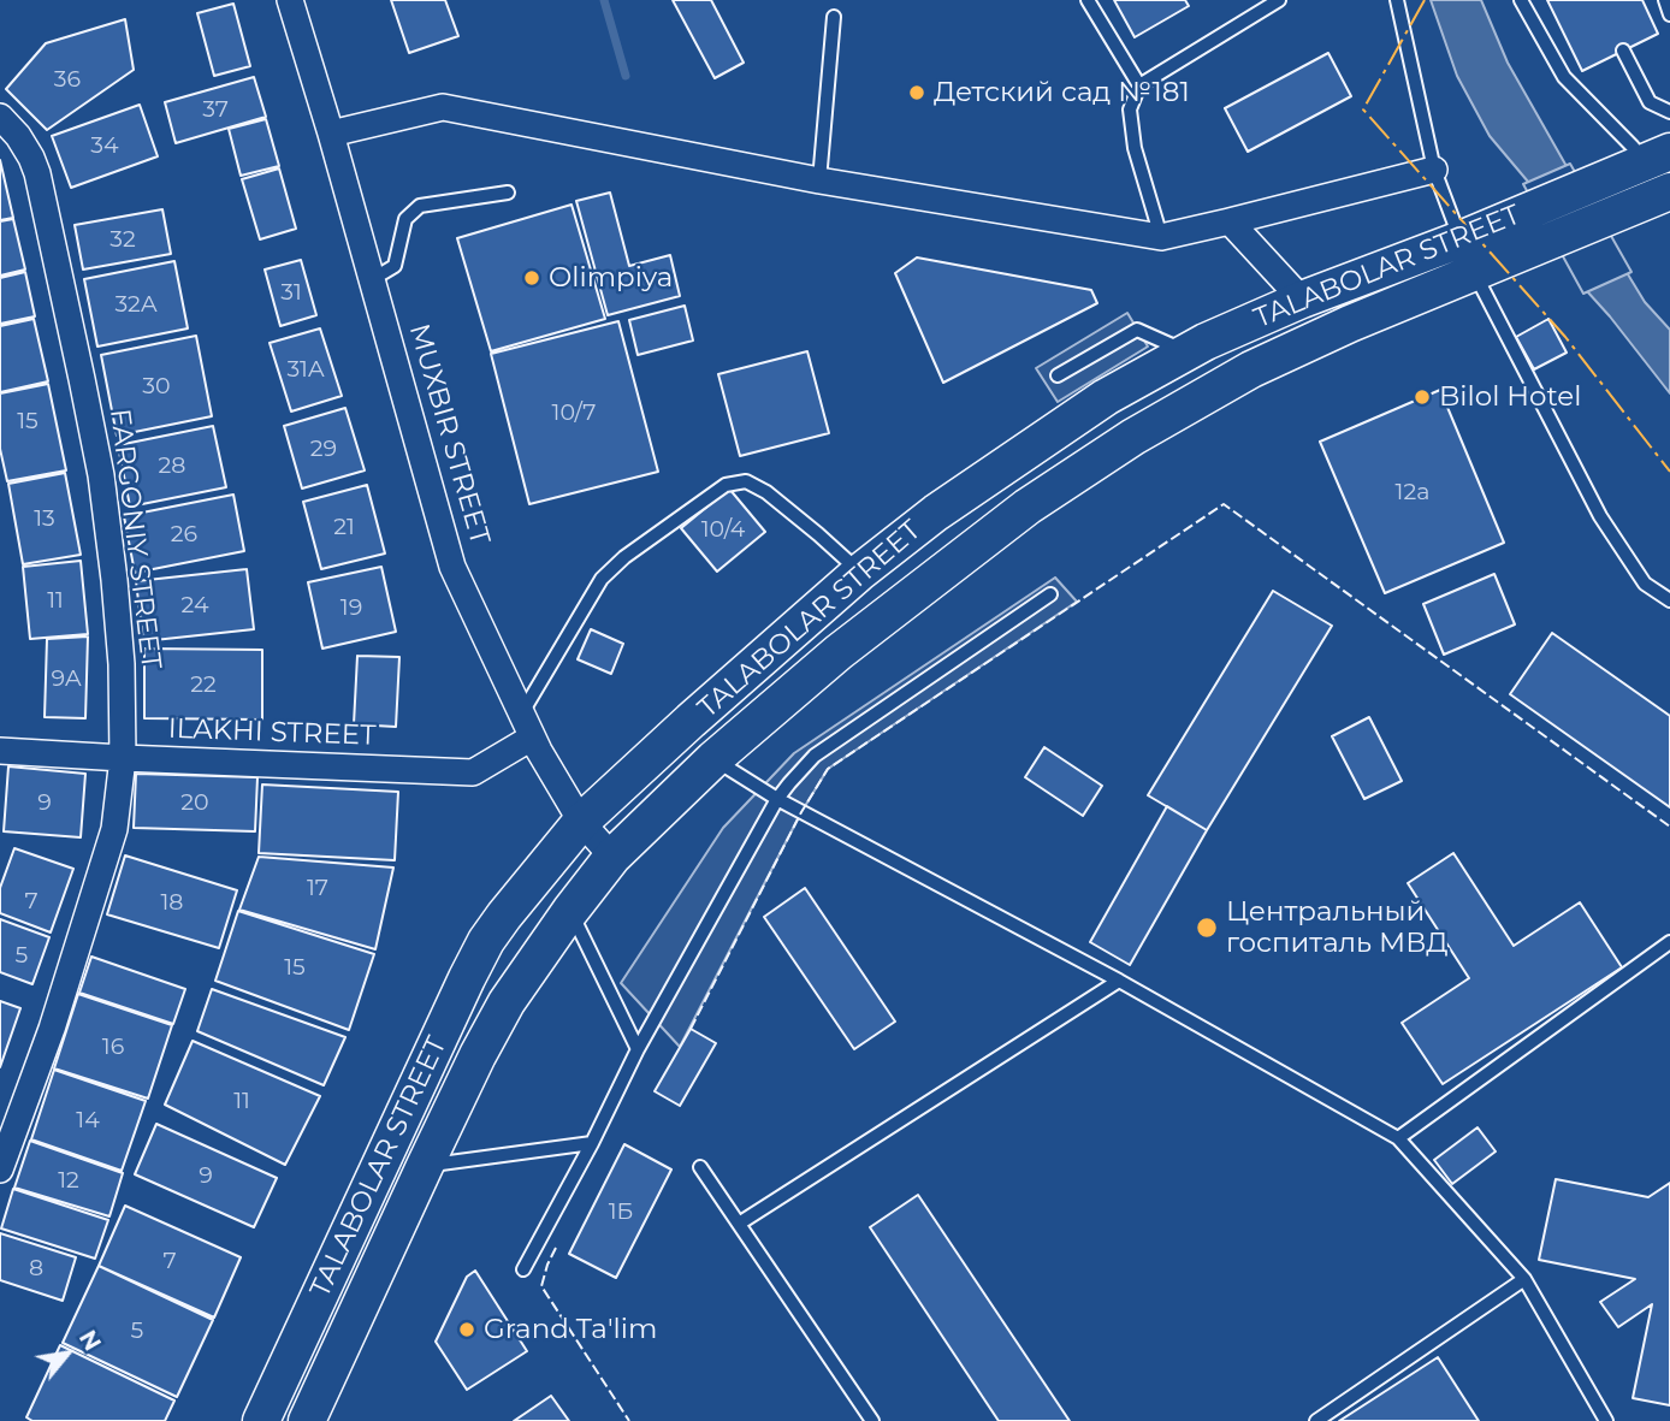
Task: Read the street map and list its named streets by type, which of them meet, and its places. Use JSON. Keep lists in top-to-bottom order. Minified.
{"streets":{"main road":["TALABOLAR STREET"],"street":["MUXBIR STREET","FARGONIY STREET","ILAKHI STREET"]},"crossings":[["TALABOLAR STREET","MUXBIR STREET"],["MUXBIR STREET","ILAKHI STREET"],["FARGONIY STREET","ILAKHI STREET"]],"places":["Детский сад №181","Olimpiya","Bilol Hotel","Центральный госпиталь МВД","Grand Ta'lim"],"house_numbers":["36","37","34","32","31","32A","31A","30","10/7","15","29","28","12a","13","21","10/4","26","11","24","19","9A","22","9","20","17","7","18","5","15","16","11","14","9","12","1Б","7","8","5"],"north":"top right"}
